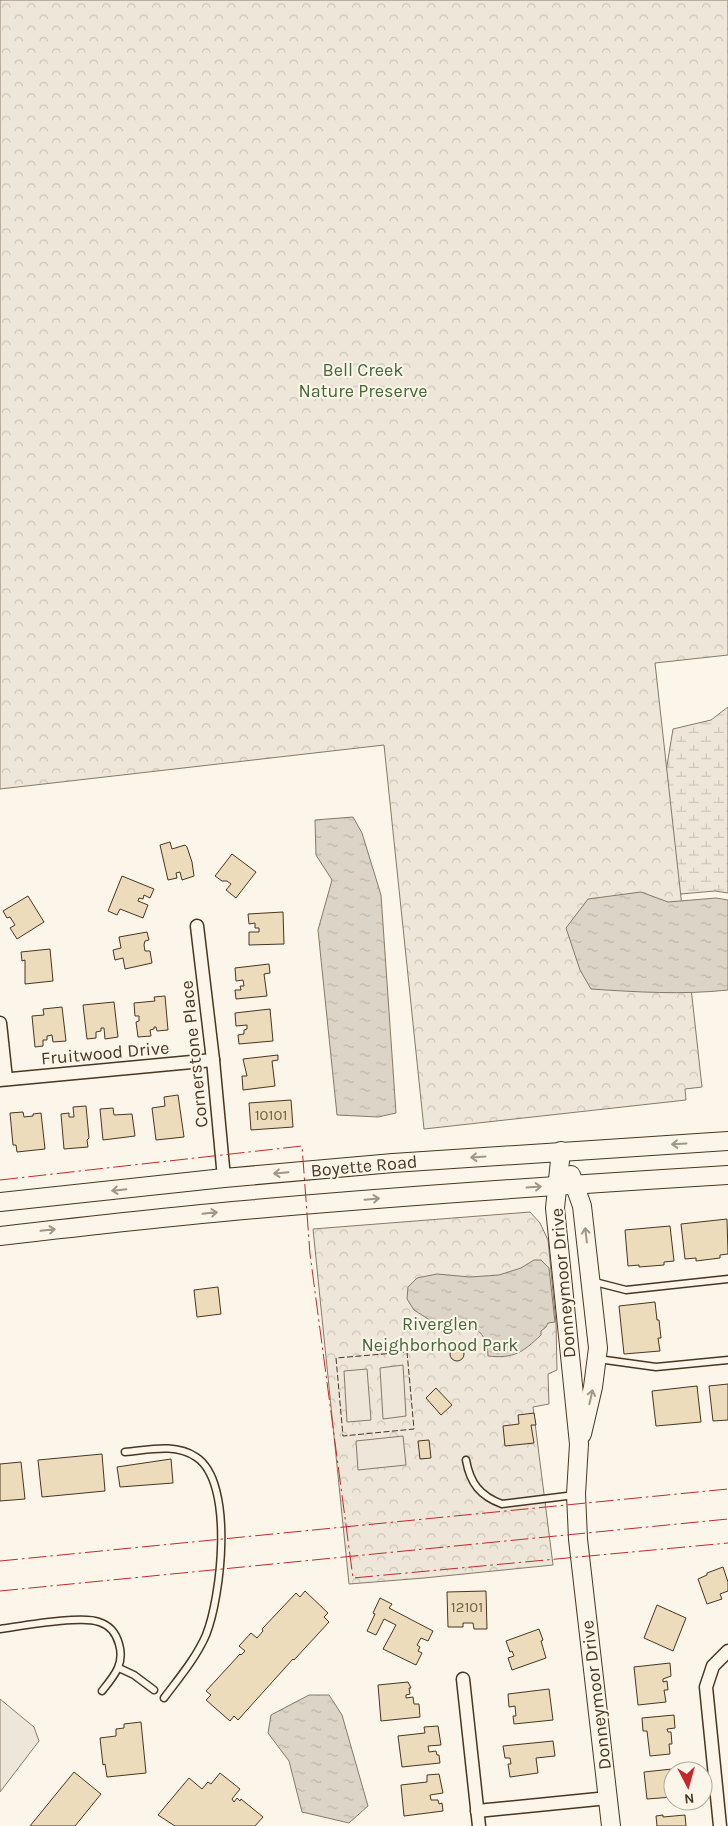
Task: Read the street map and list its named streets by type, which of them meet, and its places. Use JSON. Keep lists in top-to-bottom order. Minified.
{"streets":{"main road":["Boyette Road","Donneymoor Drive"],"street":["Fruitwood Drive","Cornerstone Place"]},"crossings":[["Fruitwood Drive","Cornerstone Place"],["Cornerstone Place","Boyette Road"],["Boyette Road","Donneymoor Drive"]],"parks":["Bell Creek Nature Preserve","Riverglen Neighborhood Park"],"house_numbers":["10101","12101"],"north":"bottom"}
